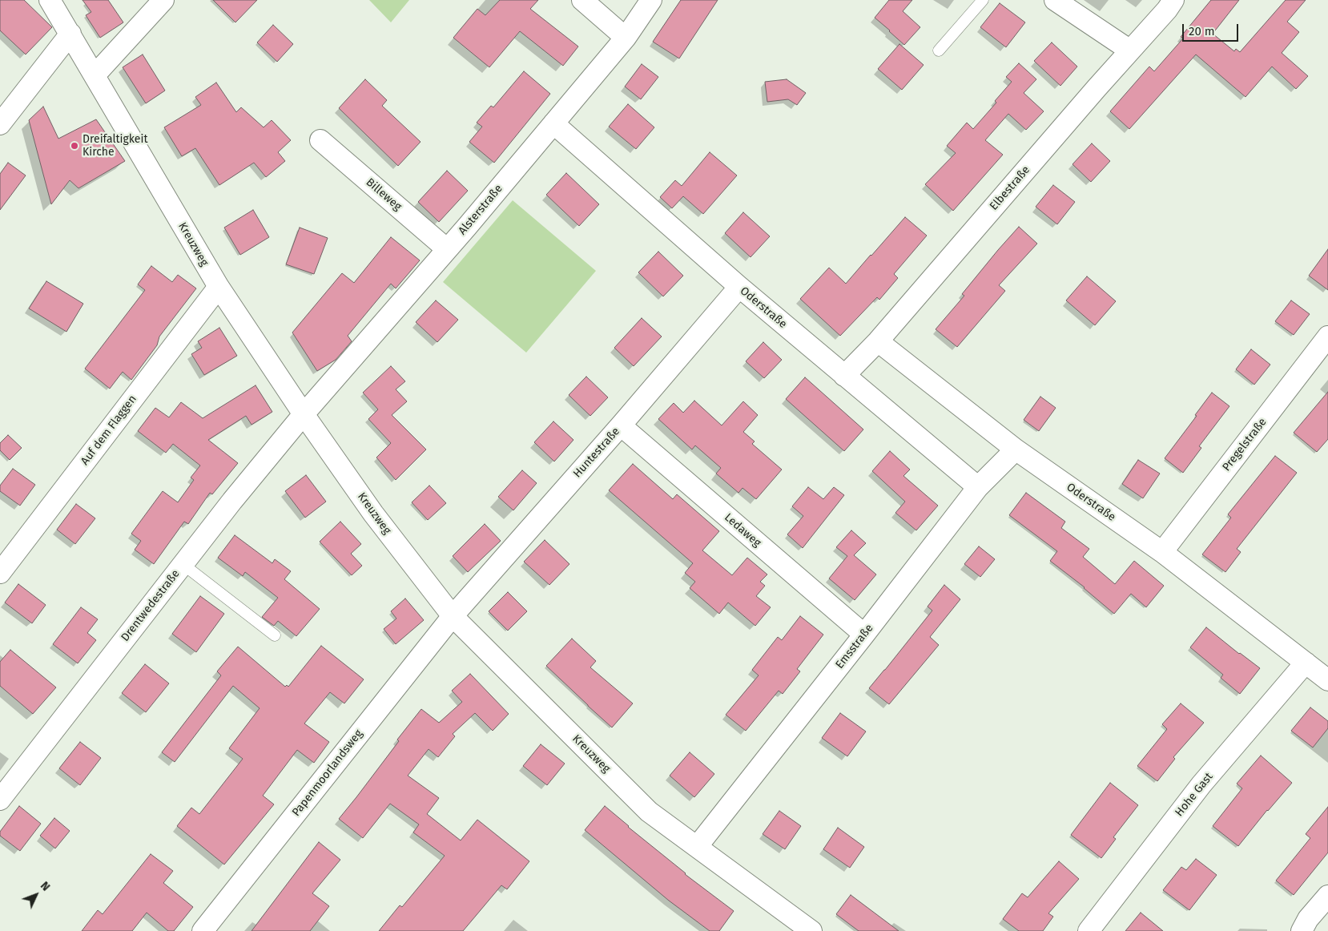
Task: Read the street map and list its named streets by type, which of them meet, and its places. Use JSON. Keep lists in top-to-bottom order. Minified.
{"streets":{"street":["Elbestraße","Billeweg","Alsterstraße","Kreuzweg","Oderstraße","Auf dem Flaggen","Pregelstraße","Huntestraße","Ledaweg","Drentwedestraße","Emsstraße","Papenmoorlandsweg","Hohe Gast"]},"crossings":[["Elbestraße","Oderstraße"],["Billeweg","Alsterstraße"],["Alsterstraße","Kreuzweg"],["Alsterstraße","Oderstraße"],["Alsterstraße","Drentwedestraße"],["Kreuzweg","Auf dem Flaggen"],["Kreuzweg","Huntestraße"],["Kreuzweg","Drentwedestraße"],["Kreuzweg","Emsstraße"],["Kreuzweg","Papenmoorlandsweg"],["Oderstraße","Pregelstraße"],["Oderstraße","Huntestraße"],["Oderstraße","Emsstraße"],["Oderstraße","Hohe Gast"],["Huntestraße","Ledaweg"],["Huntestraße","Papenmoorlandsweg"],["Ledaweg","Emsstraße"]],"places":["Dreifaltigkeit Kirche"],"scale_bar":"20 m","north":"top right"}
